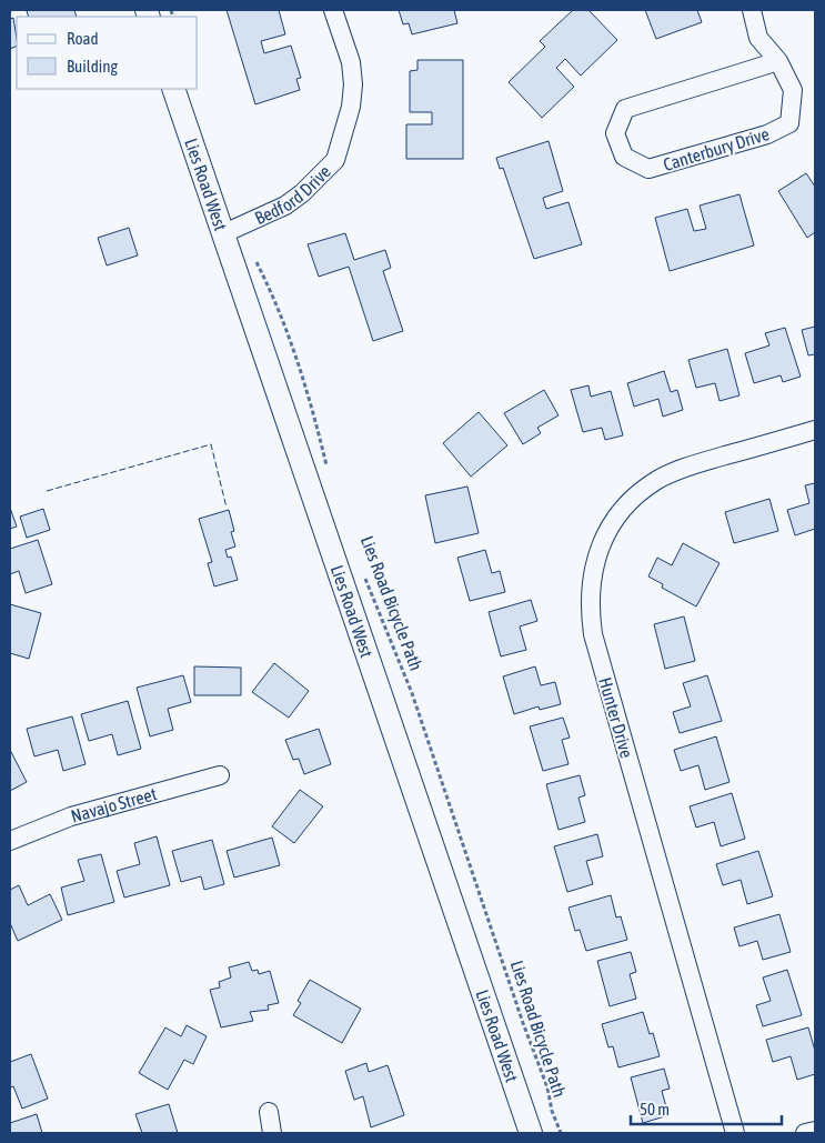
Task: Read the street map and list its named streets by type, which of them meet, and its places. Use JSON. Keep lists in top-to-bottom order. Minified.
{"streets":{"street":["Canterbury Drive","Lies Road West","Bedford Drive","Hunter Drive","Navajo Street"],"path":["Lies Road Bicycle Path"]},"crossings":[["Lies Road West","Bedford Drive"]],"legend":["Road","Building"],"scale_bar":"50 m"}
